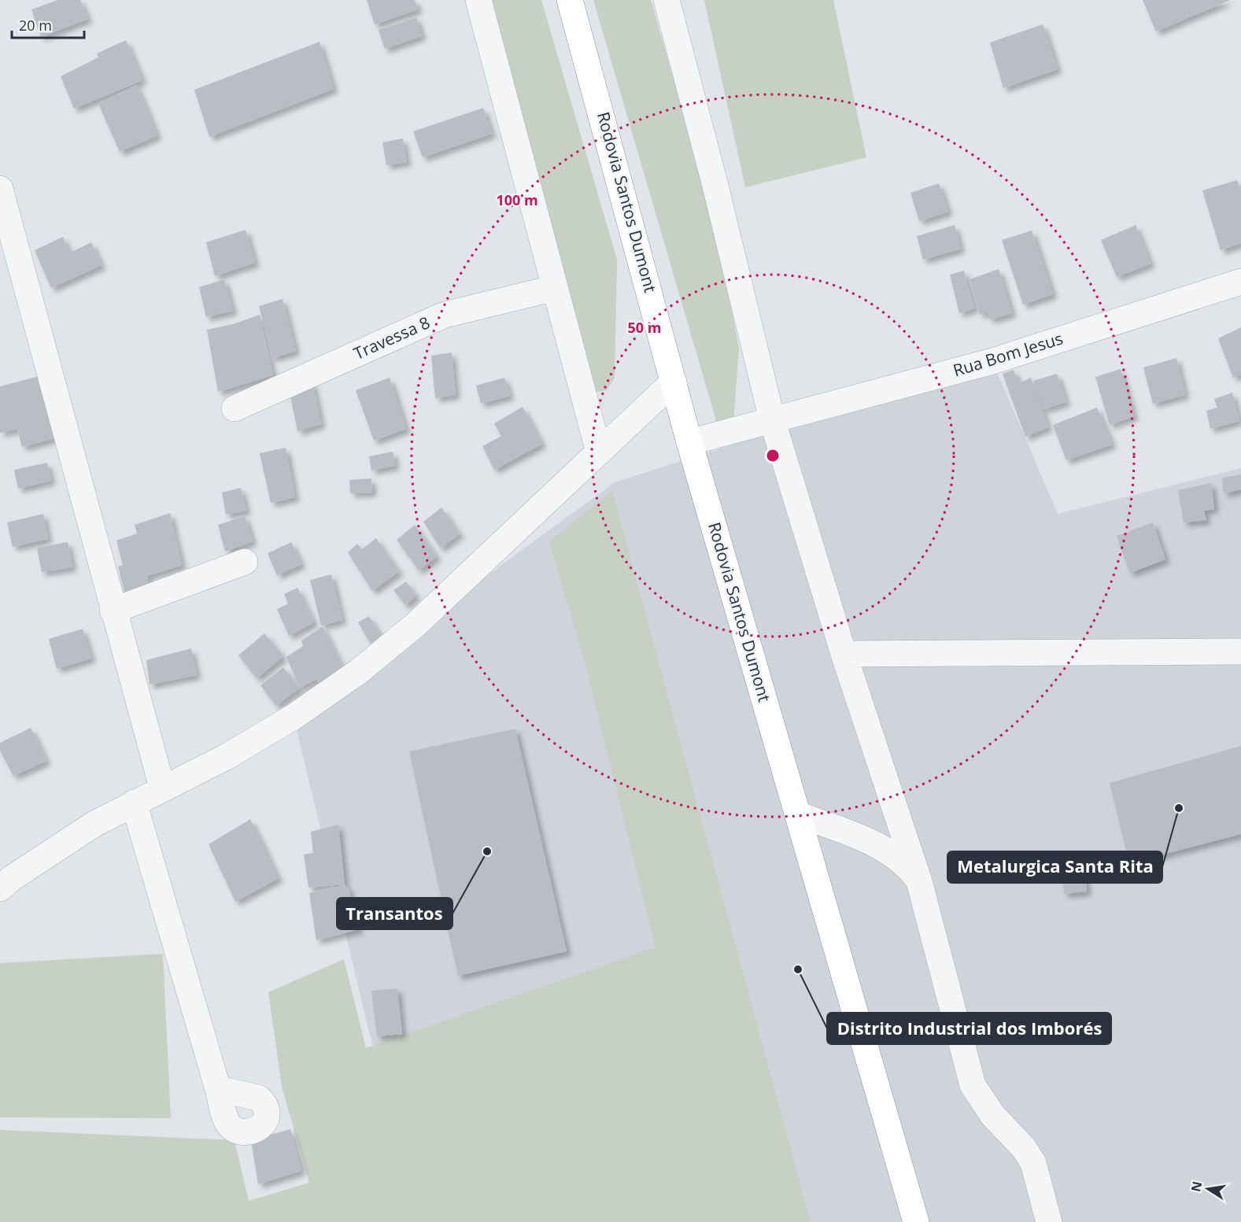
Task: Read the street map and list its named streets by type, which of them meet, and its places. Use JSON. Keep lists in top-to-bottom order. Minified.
{"streets":{"highway":["Rodovia Santos Dumont"],"street":["Travessa 8","Rua Bom Jesus"]},"crossings":[["Rodovia Santos Dumont","Rua Bom Jesus"]],"places":["Metalurgica Santa Rita","Transantos","Distrito Industrial dos Imborés"],"scale_bar":"20 m","north":"left","rings":["100 m","50 m"]}
